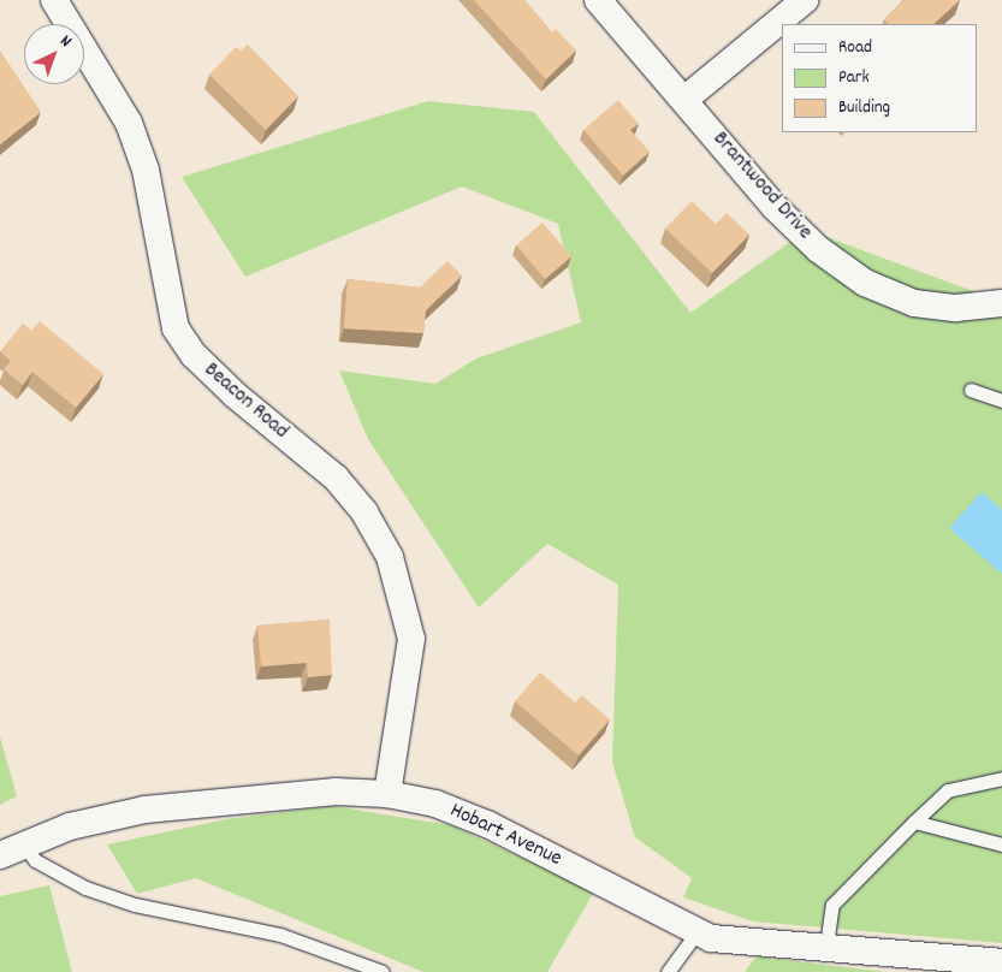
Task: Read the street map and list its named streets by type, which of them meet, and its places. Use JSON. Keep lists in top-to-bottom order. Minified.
{"streets":{"street":["Brantwood Drive","Beacon Road","Hobart Avenue"]},"crossings":[["Beacon Road","Hobart Avenue"]],"legend":["Road","Park","Building"],"north":"top right"}
